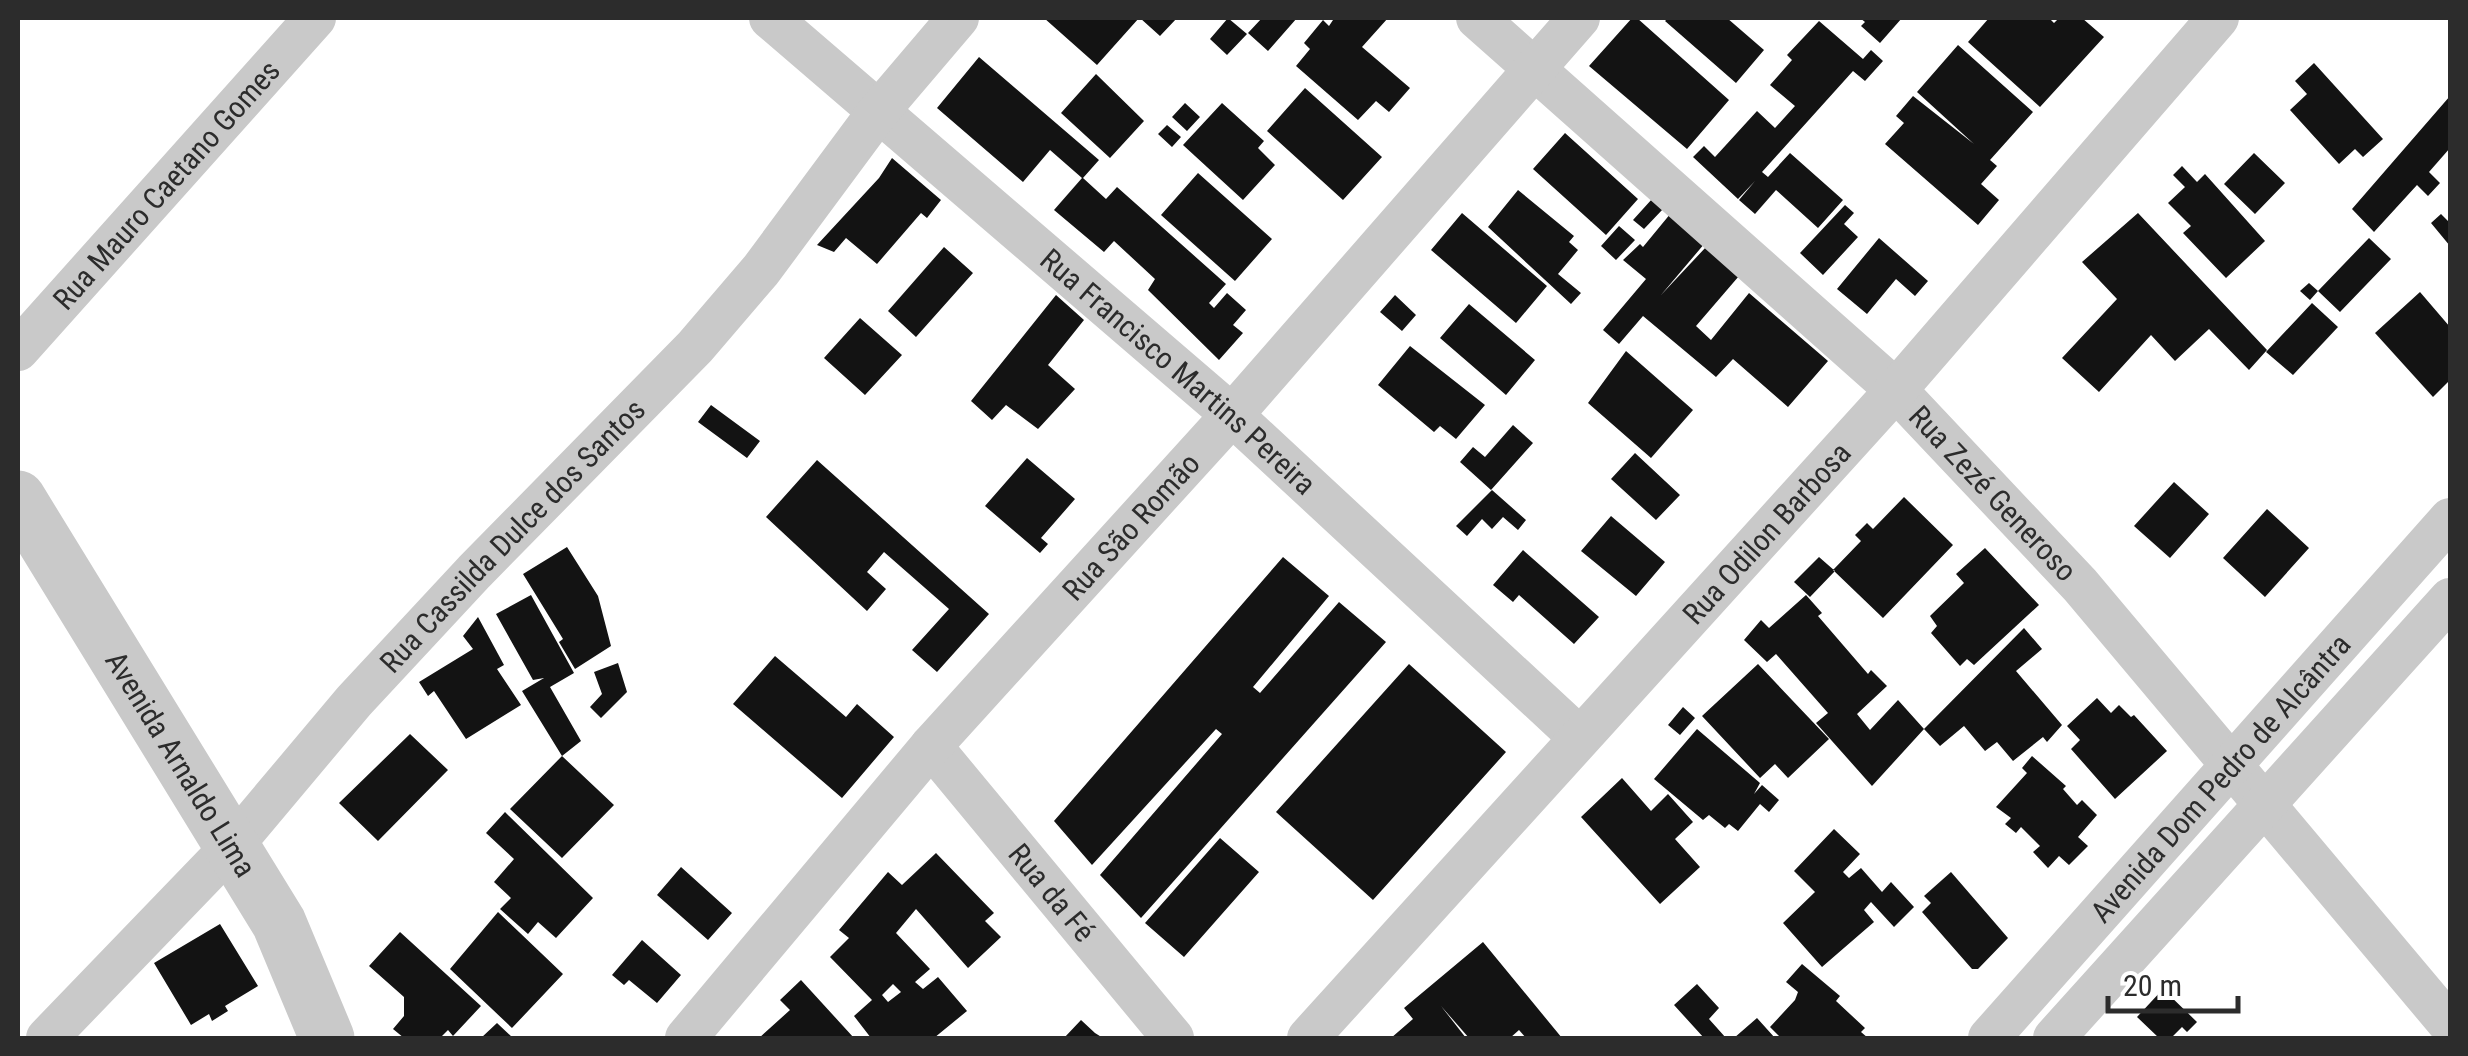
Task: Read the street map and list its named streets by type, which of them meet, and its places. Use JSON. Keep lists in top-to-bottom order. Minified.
{"streets":{"street":["Rua Mauro Caetano Gomes","Rua Francisco Martins Pereira","Rua Zezé Generoso","Rua São Romão","Rua Odilon Barbosa","Rua Cassilda Dulce dos Santos","Avenida Arnaldo Lima","Avenida Dom Pedro de Alcântra","Rua da Fé"]},"crossings":[["Rua Francisco Martins Pereira","Rua São Romão"],["Rua Francisco Martins Pereira","Rua Odilon Barbosa"],["Rua Francisco Martins Pereira","Rua Cassilda Dulce dos Santos"],["Rua Zezé Generoso","Rua São Romão"],["Rua Zezé Generoso","Rua Odilon Barbosa"],["Rua Zezé Generoso","Avenida Dom Pedro de Alcântra"],["Rua São Romão","Rua da Fé"],["Rua Cassilda Dulce dos Santos","Avenida Arnaldo Lima"]],"scale_bar":"20 m"}
